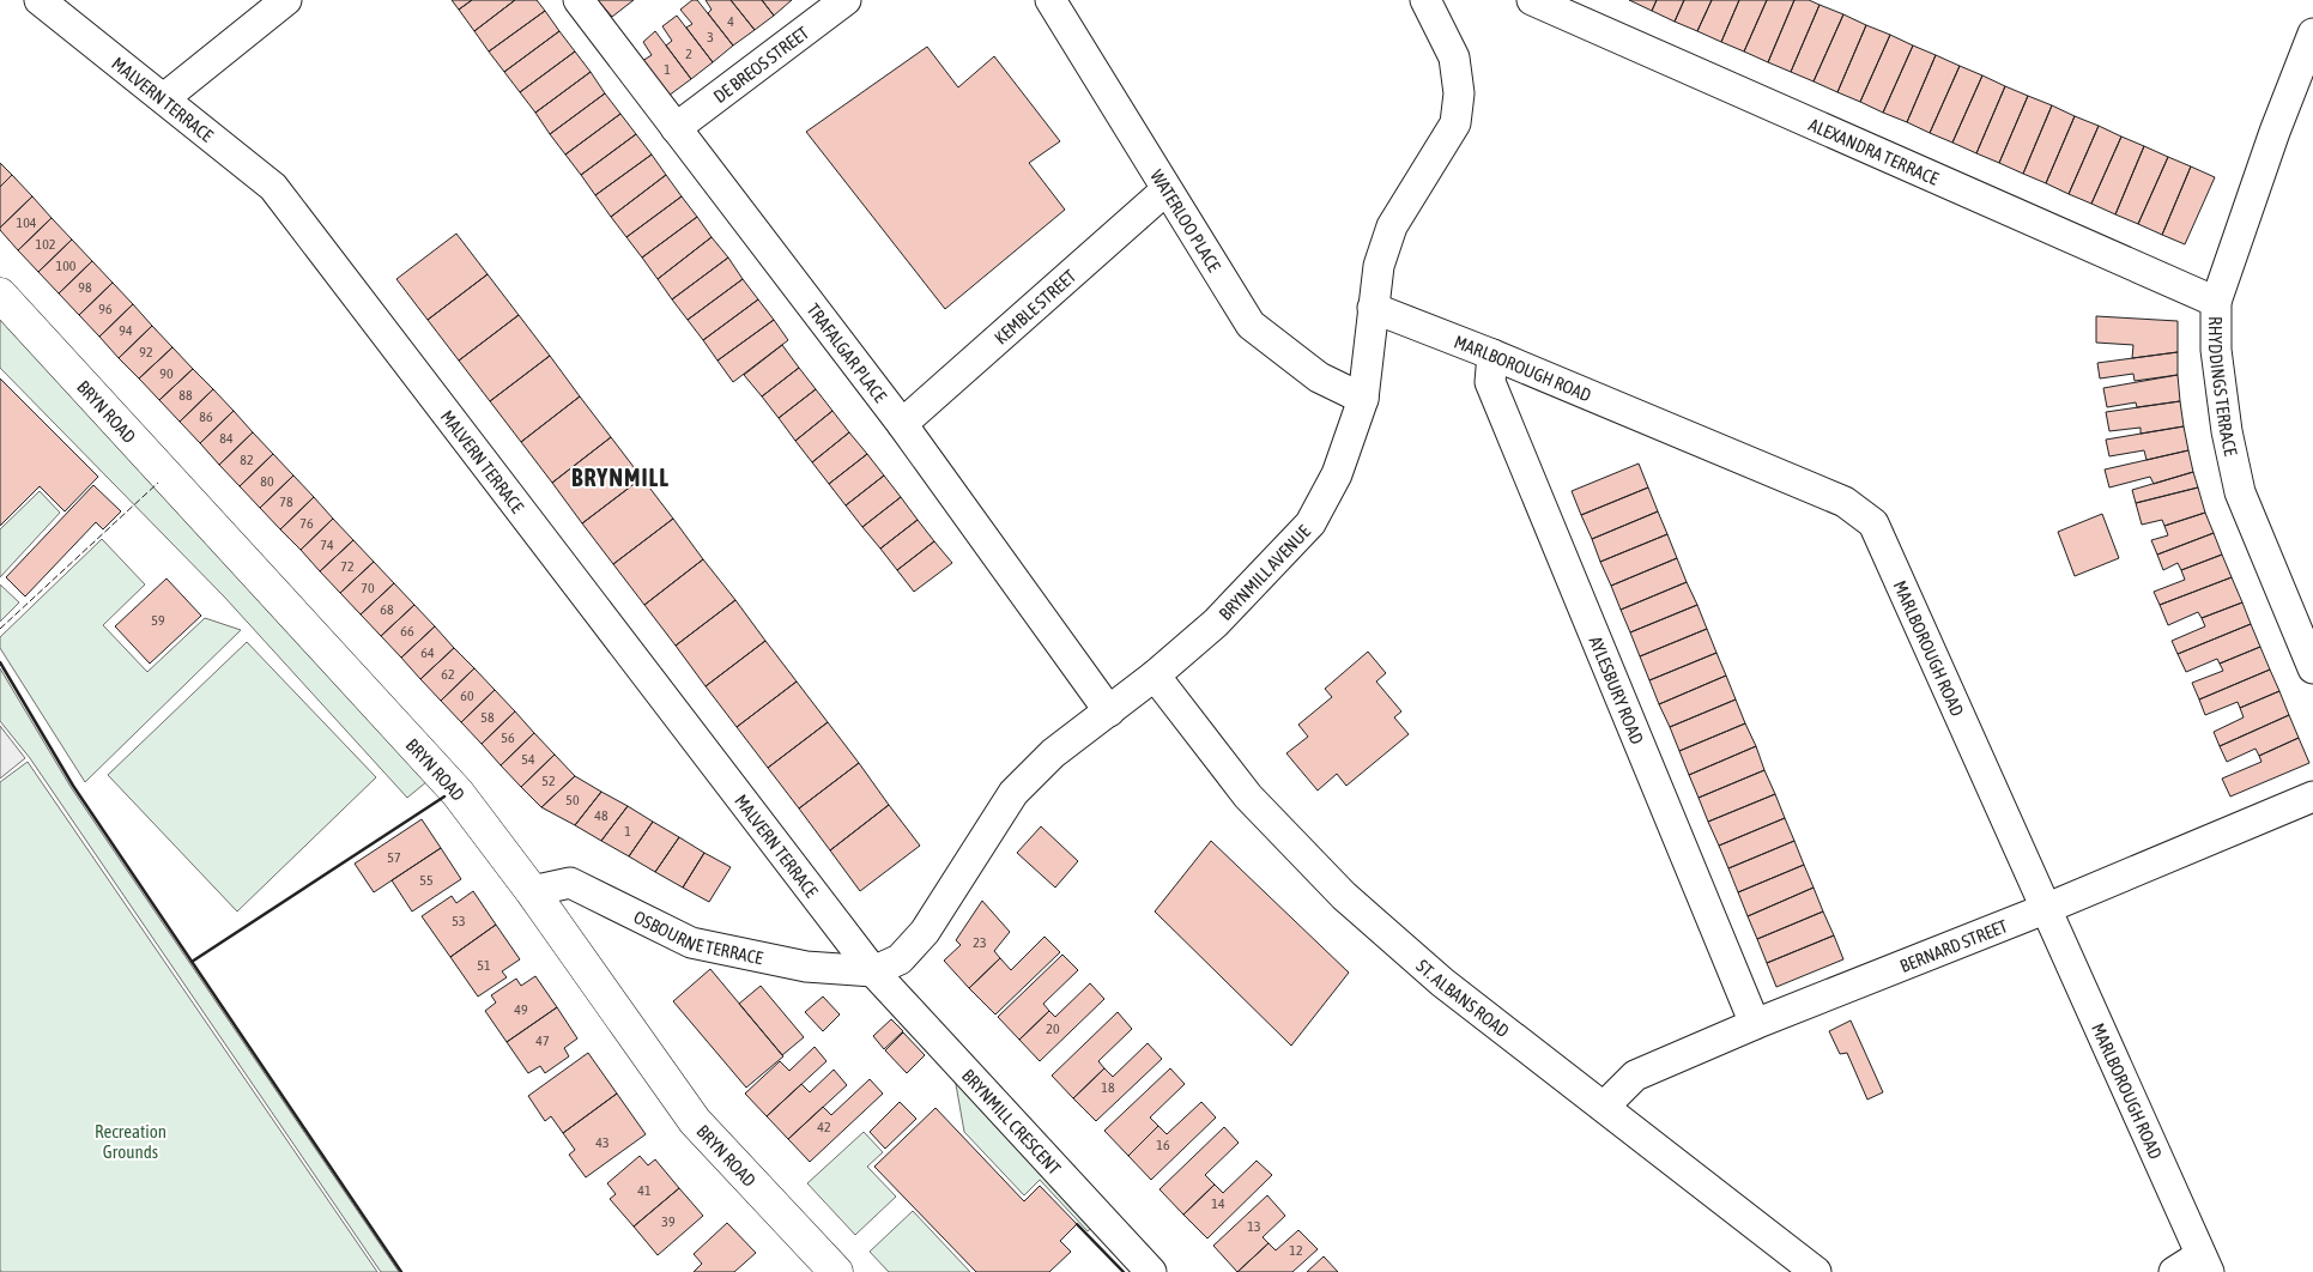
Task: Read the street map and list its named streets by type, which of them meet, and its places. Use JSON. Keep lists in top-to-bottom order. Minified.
{"streets":{"street":["DE BREOS STREET","MALVERN TERRACE","ALEXANDRA TERRACE","WATERLOO PLACE","KEMBLE STREET","TRAFALGAR PLACE","MARLBOROUGH ROAD","RHYDDINGS TERRACE","BRYN ROAD","BRYNMILL AVENUE","AYLESBURY ROAD","OSBOURNE TERRACE","BERNARD STREET","ST. ALBANS ROAD","BRYNMILL CRESCENT"]},"crossings":[["DE BREOS STREET","TRAFALGAR PLACE"],["MALVERN TERRACE","BRYNMILL AVENUE"],["MALVERN TERRACE","OSBOURNE TERRACE"],["MALVERN TERRACE","BRYNMILL CRESCENT"],["ALEXANDRA TERRACE","RHYDDINGS TERRACE"],["WATERLOO PLACE","KEMBLE STREET"],["WATERLOO PLACE","BRYNMILL AVENUE"],["KEMBLE STREET","TRAFALGAR PLACE"],["TRAFALGAR PLACE","BRYNMILL AVENUE"],["MARLBOROUGH ROAD","BRYNMILL AVENUE"],["MARLBOROUGH ROAD","AYLESBURY ROAD"],["MARLBOROUGH ROAD","BERNARD STREET"],["BRYN ROAD","OSBOURNE TERRACE"],["BRYNMILL AVENUE","OSBOURNE TERRACE"],["BRYNMILL AVENUE","ST. ALBANS ROAD"],["BRYNMILL AVENUE","BRYNMILL CRESCENT"],["AYLESBURY ROAD","BERNARD STREET"],["OSBOURNE TERRACE","BRYNMILL CRESCENT"],["BERNARD STREET","ST. ALBANS ROAD"]],"districts":["BRYNMILL"],"parks":["Recreation Grounds"],"house_numbers":["4","3","2","1","104","102","100","98","96","94","92","90","88","86","84","82","80","78","76","74","72","70","68","59","66","64","62","60","58","56","54","52","50","48","1","57","55","53","23","51","49","20","47","18","42","43","16","41","14","39","13","12"]}
